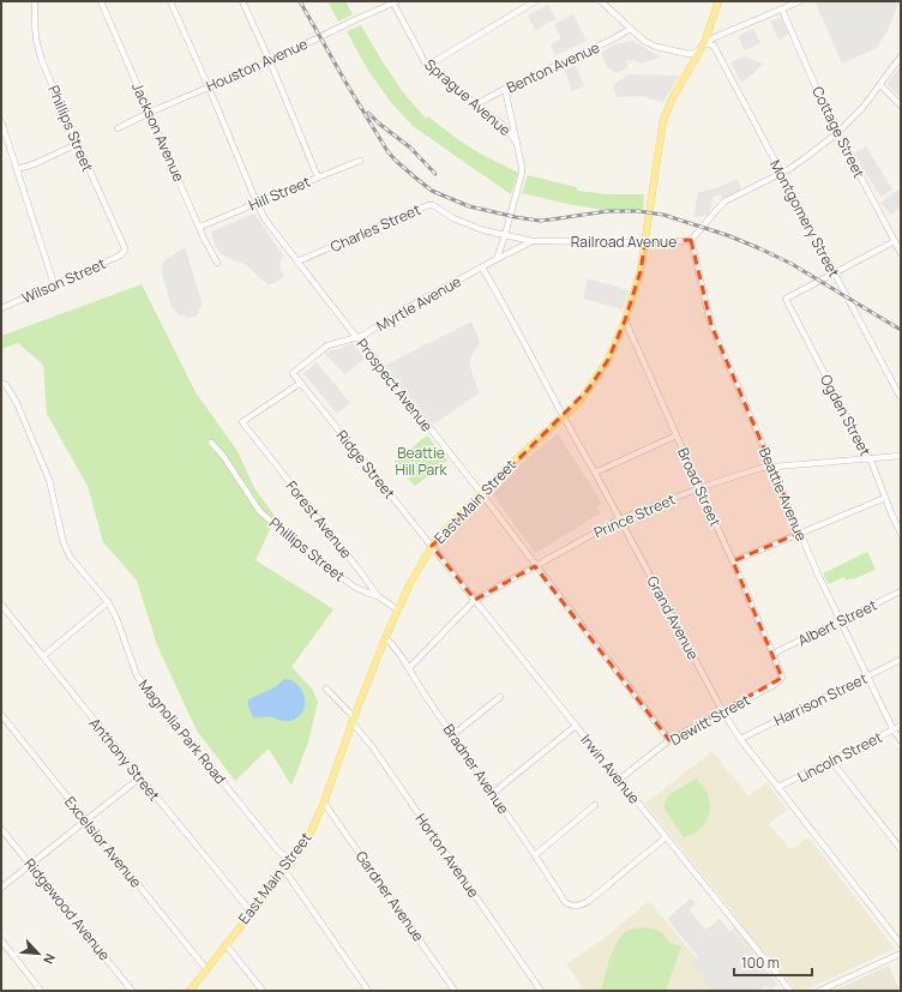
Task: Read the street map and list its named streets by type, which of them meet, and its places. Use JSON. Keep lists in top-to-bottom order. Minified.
{"streets":{"main road":["East Main Street"],"street":["Houston Avenue","Benton Avenue","Sprague Avenue","Phillips Street","Jackson Avenue","Cottage Street","Hill Street","Montgomery Street","Charles Street","Railroad Avenue","Wilson Street","Myrtle Avenue","Prospect Avenue","Ogden Street","Ridge Street","Broad Street","Beattie Avenue","Prince Street","Forest Avenue","Grand Avenue","Albert Street","Harrison Street","Dewitt Street","Magnolia Park Road","Lincoln Street","Anthony Street","Bradner Avenue","Irwin Avenue","Excelsior Avenue","Horton Avenue","Gardner Avenue","Ridgewood Avenue"]},"crossings":[["Houston Avenue","Sprague Avenue"],["Houston Avenue","Jackson Avenue"],["Houston Avenue","Prospect Avenue"],["Benton Avenue","Sprague Avenue"],["Phillips Street","Wilson Street"],["Phillips Street","Forest Avenue"],["Jackson Avenue","Hill Street"],["Cottage Street","Railroad Avenue"],["Hill Street","Prospect Avenue"],["Montgomery Street","Railroad Avenue"],["Montgomery Street","Ogden Street"],["Montgomery Street","East Main Street"],["Charles Street","Railroad Avenue"],["Charles Street","Prospect Avenue"],["Railroad Avenue","Myrtle Avenue"],["Railroad Avenue","Beattie Avenue"],["Railroad Avenue","East Main Street"],["Myrtle Avenue","Prospect Avenue"],["Myrtle Avenue","Ridge Street"],["Myrtle Avenue","Forest Avenue"],["Myrtle Avenue","Grand Avenue"],["Prospect Avenue","East Main Street"],["Prospect Avenue","Prince Street"],["Prospect Avenue","Dewitt Street"],["Ogden Street","Prince Street"],["Ridge Street","East Main Street"],["Ridge Street","Forest Avenue"],["Ridge Street","Irwin Avenue"],["Broad Street","East Main Street"],["Broad Street","Prince Street"],["Broad Street","Albert Street"],["Broad Street","Dewitt Street"],["Beattie Avenue","Prince Street"],["Beattie Avenue","Albert Street"],["Beattie Avenue","Harrison Street"],["Beattie Avenue","Lincoln Street"],["East Main Street","Forest Avenue"],["East Main Street","Grand Avenue"],["East Main Street","Magnolia Park Road"],["East Main Street","Anthony Street"],["East Main Street","Bradner Avenue"],["East Main Street","Irwin Avenue"],["East Main Street","Excelsior Avenue"],["East Main Street","Horton Avenue"],["East Main Street","Gardner Avenue"],["Prince Street","Grand Avenue"],["Prince Street","Bradner Avenue"],["Prince Street","Irwin Avenue"],["Grand Avenue","Harrison Street"],["Grand Avenue","Dewitt Street"],["Grand Avenue","Lincoln Street"],["Albert Street","Dewitt Street"],["Dewitt Street","Irwin Avenue"],["Bradner Avenue","Irwin Avenue"]],"parks":["Beattie Hill Park"],"scale_bar":"100 m","north":"bottom right"}
